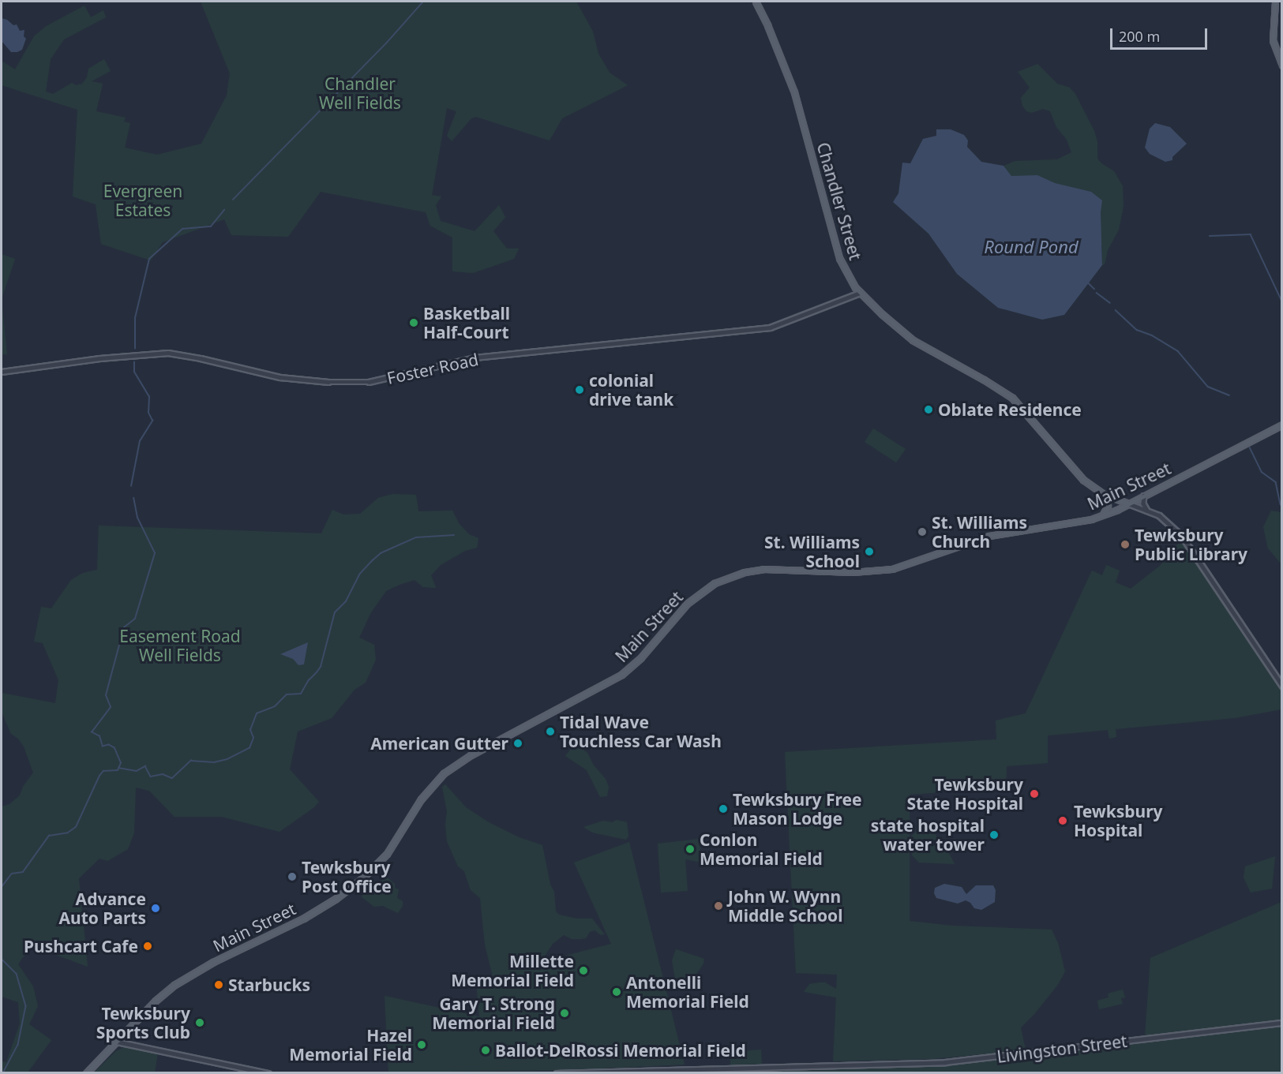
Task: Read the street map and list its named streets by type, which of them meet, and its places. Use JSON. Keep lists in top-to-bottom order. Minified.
{"streets":{"main road":["Chandler Street","Main Street"],"street":["Foster Road","Livingston Street"]},"crossings":[["Chandler Street","Foster Road"],["Chandler Street","Main Street"]],"water":["Round Pond"],"parks":["Chandler Well Fields","Evergreen Estates","Easement Road Well Fields"],"places":["Basketball Half-Court","colonial drive tank","Oblate Residence","St. Williams Church","Tewksbury Public Library","St. Williams School","Tidal Wave Touchless Car Wash","American Gutter","Tewksbury State Hospital","Tewksbury Free Mason Lodge","Tewksbury Hospital","state hospital water tower","Conlon Memorial Field","Tewksbury Post Office","John W. Wynn Middle School","Advance Auto Parts","Pushcart Cafe","Millette Memorial Field","Starbucks","Antonelli Memorial Field","Gary T. Strong Memorial Field","Tewksbury Sports Club","Hazel Memorial Field","Ballot-DelRossi Memorial Field"],"scale_bar":"200 m"}
